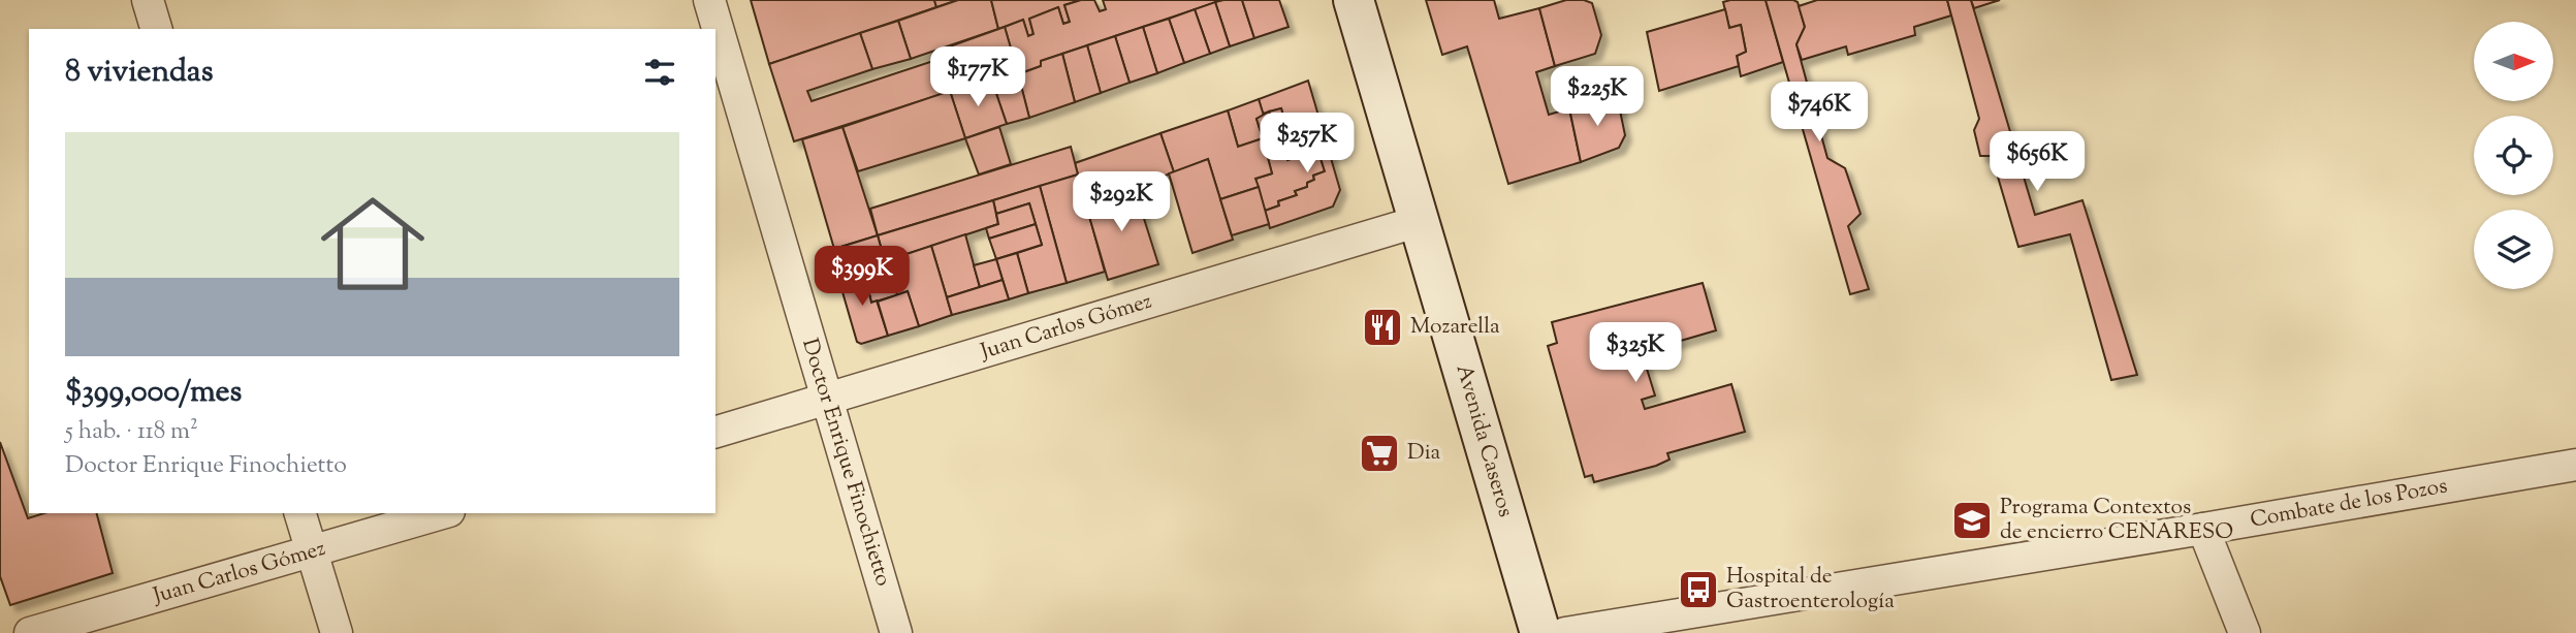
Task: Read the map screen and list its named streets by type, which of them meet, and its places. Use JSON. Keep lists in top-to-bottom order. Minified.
{"streets":{"main road":["Avenida Caseros"],"street":["Juan Carlos Gómez","Doctor Enrique Finochietto","Combate de los Pozos"]},"crossings":[["Juan Carlos Gómez","Avenida Caseros"],["Juan Carlos Gómez","Doctor Enrique Finochietto"]],"places":{"restaurant":["Mozarella"],"supermarket":["Dia"],"school or university":["Programa Contextos de encierro CENARESO"],"bus stop":["Hospital de Gastroenterología"]},"north":"right","page":{"heading":"8 viviendas","price":["$177K","$225K","$746K","$257K","$656K","$292K","$399K","$325K"],"list":[{"name":"$399,000/mes","note":"5 hab. · 118 m² · Doctor Enrique Finochietto"}]}}
